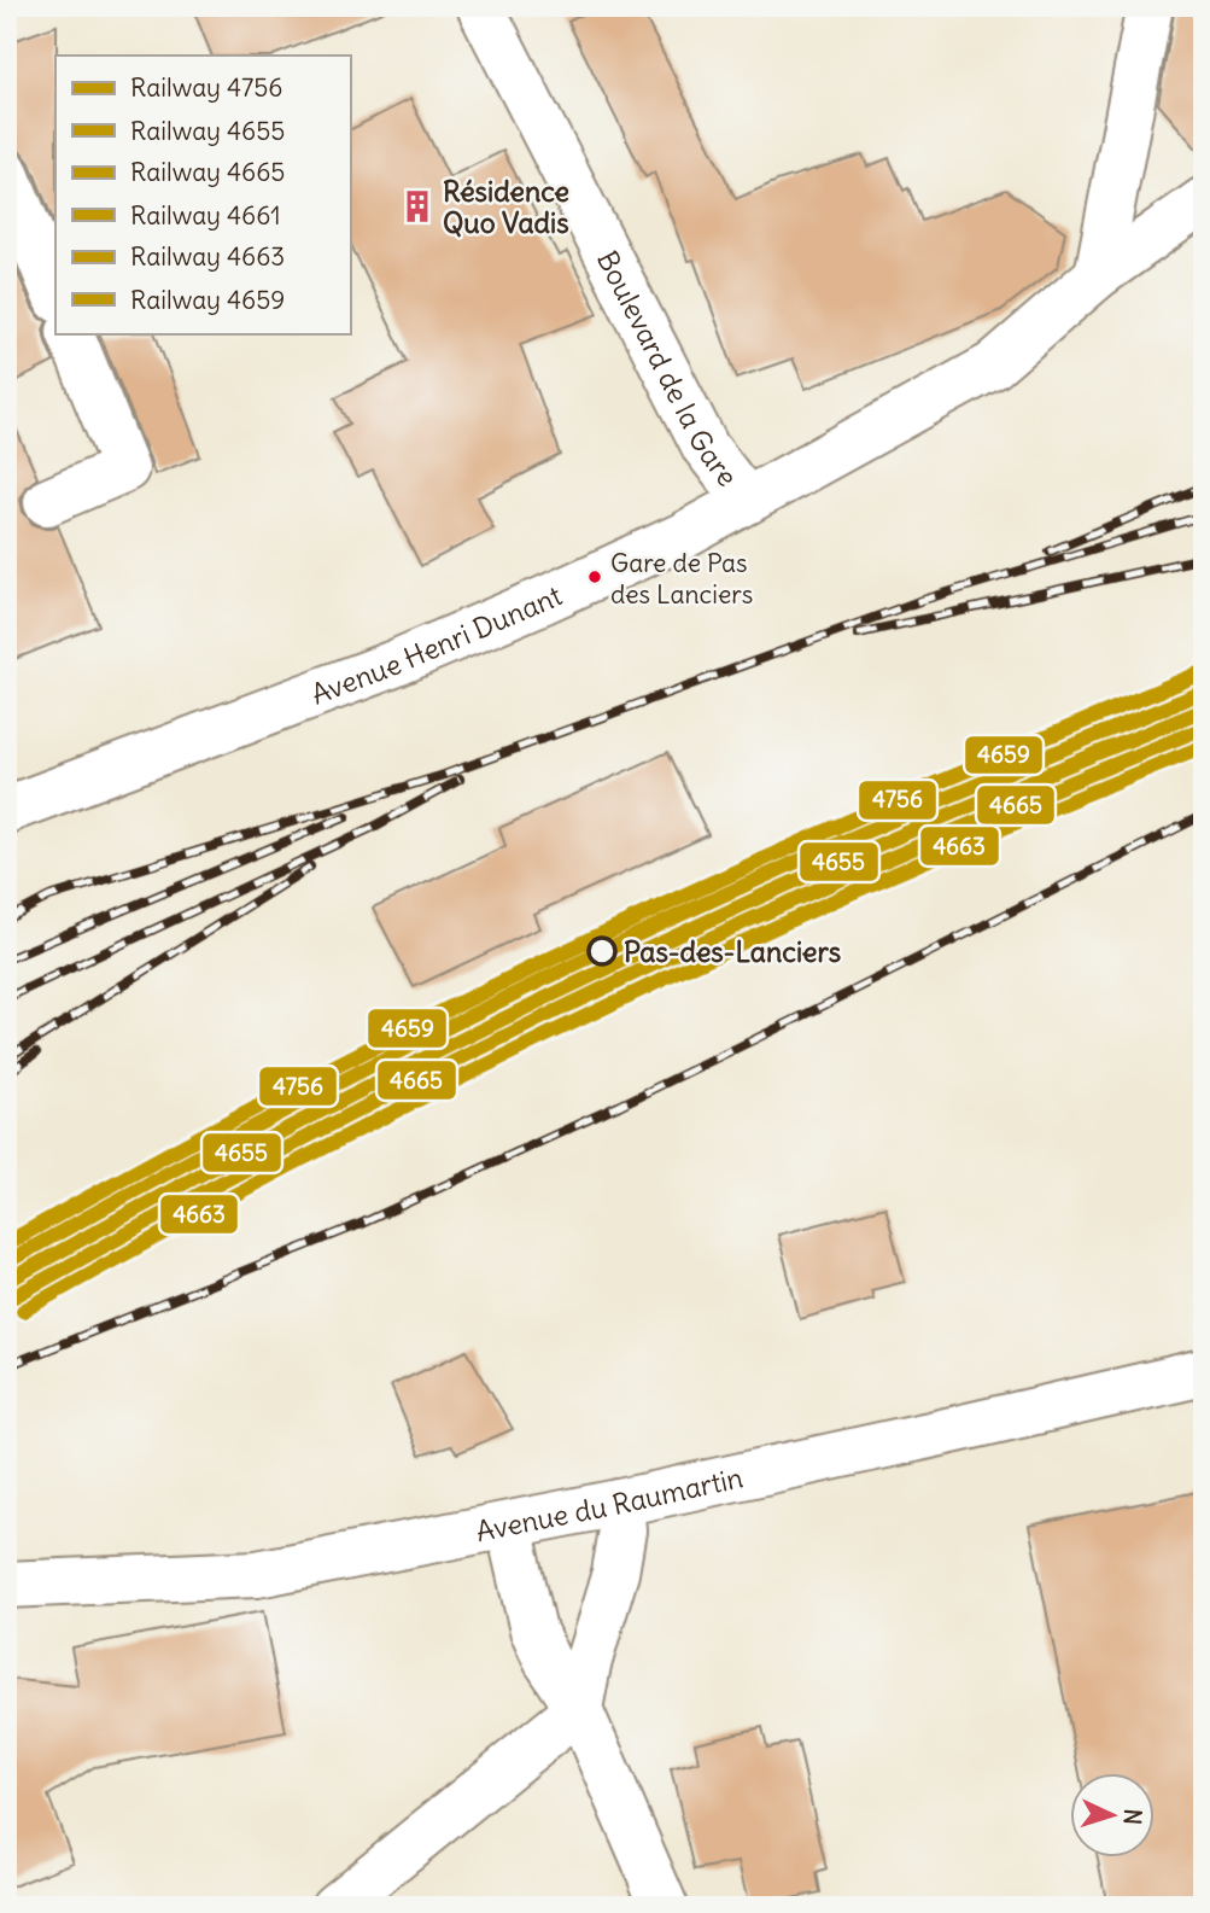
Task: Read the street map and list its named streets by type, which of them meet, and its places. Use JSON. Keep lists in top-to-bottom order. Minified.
{"streets":{"street":["Boulevard de la Gare","Avenue Henri Dunant","Avenue du Raumartin"]},"crossings":[["Boulevard de la Gare","Avenue Henri Dunant"]],"places":{"building":["Résidence Quo Vadis"],"other":["Gare de Pas des Lanciers","Pas-des-Lanciers"]},"lines":["rail line 4756","rail line 4659","rail line 4661","rail line 4655","rail line 4665","rail line 4663"],"legend":["Railway 4756","Railway 4655","Railway 4665","Railway 4661","Railway 4663","Railway 4659"],"north":"right"}
